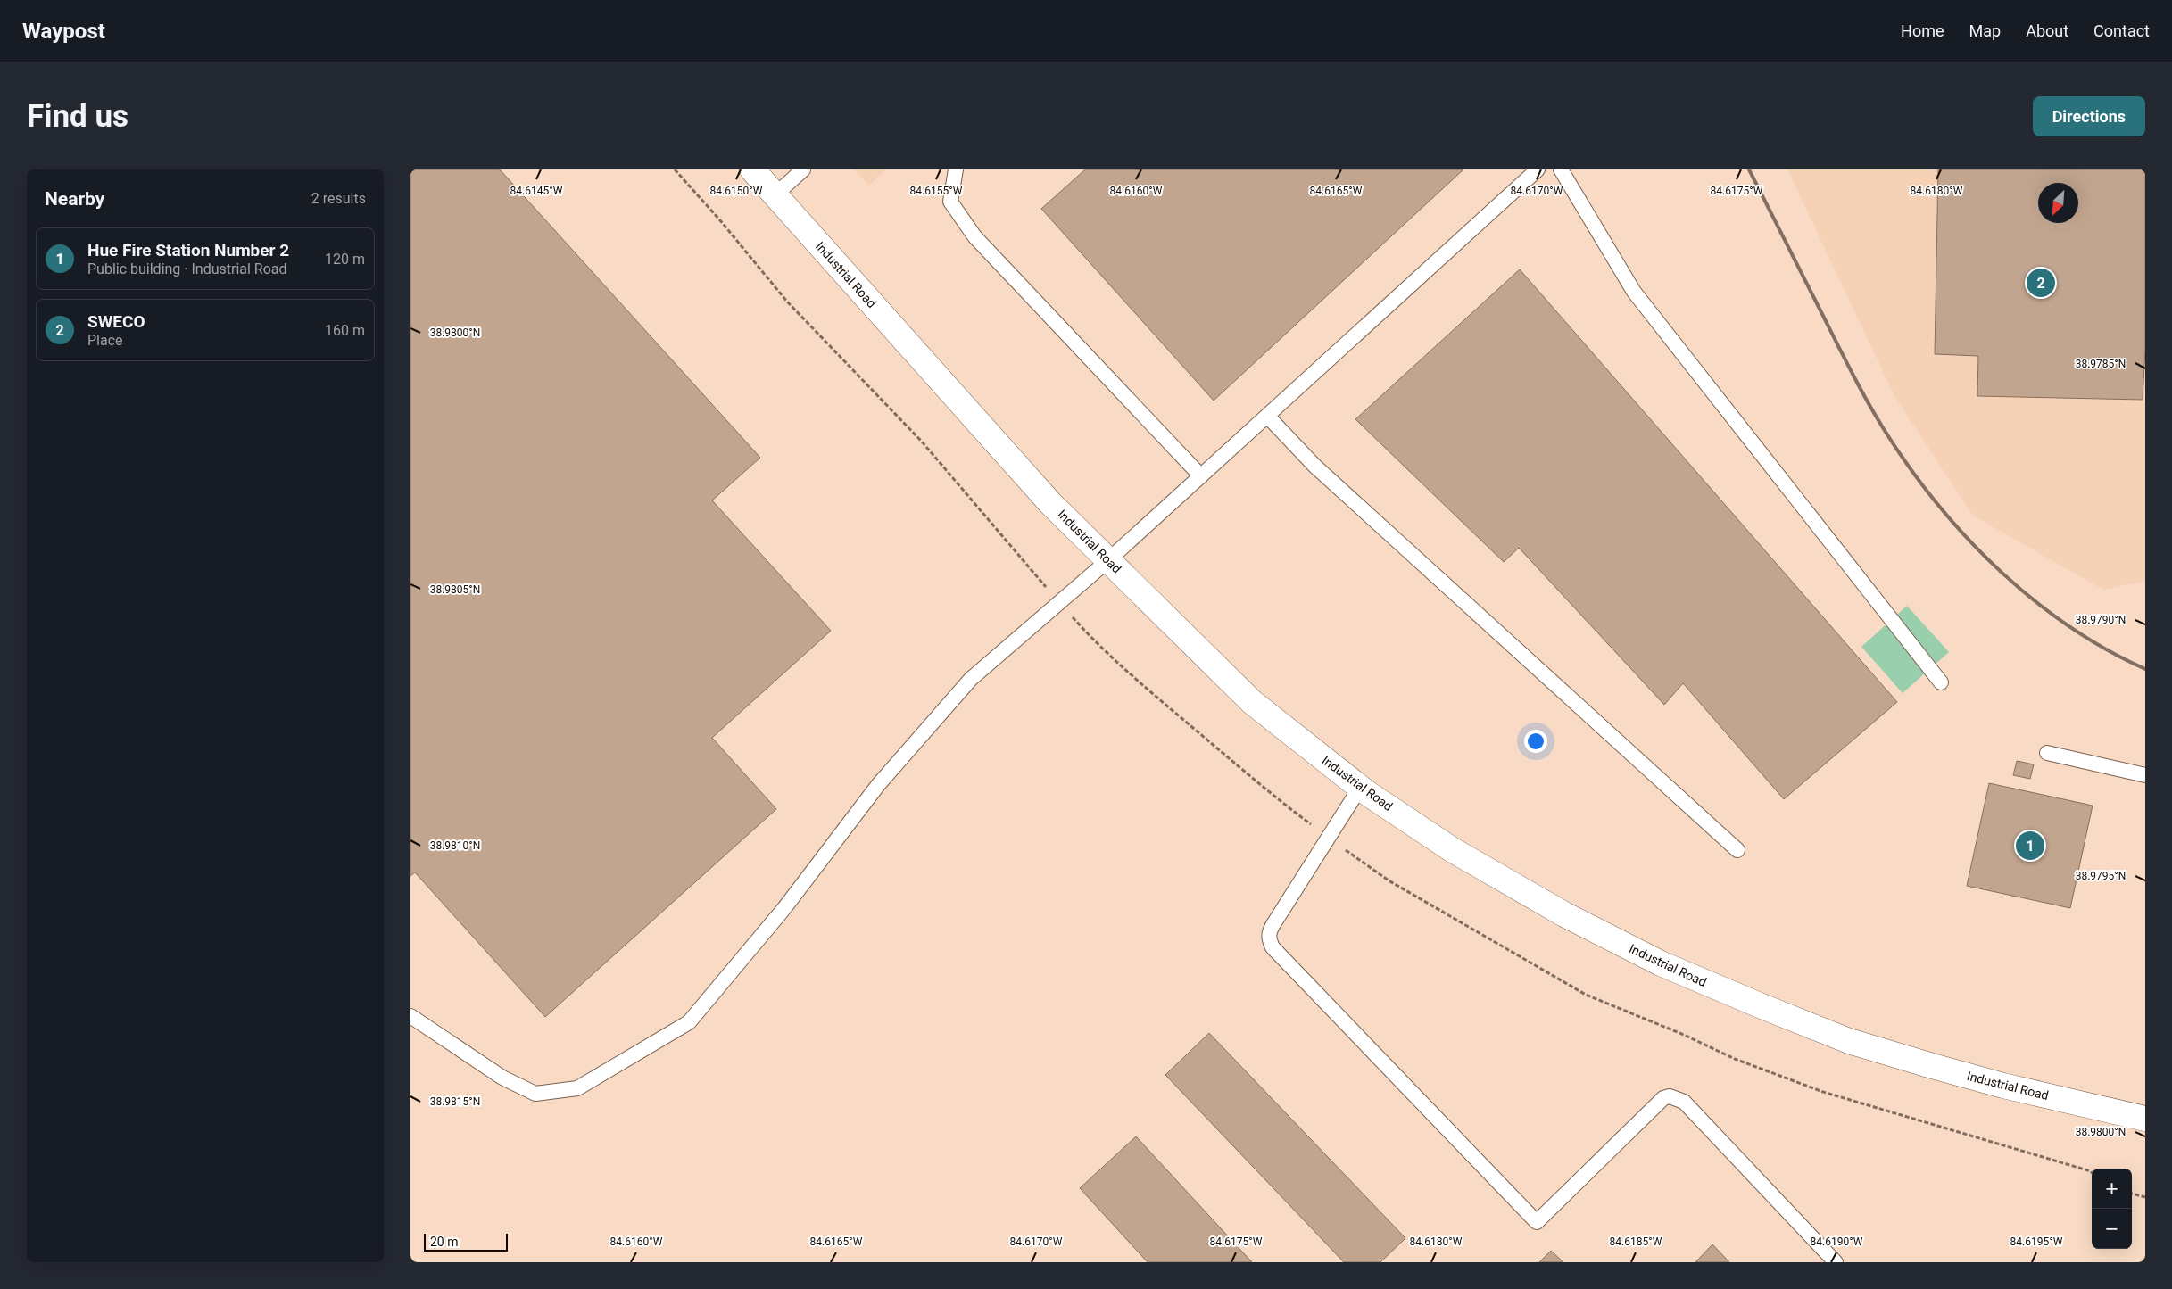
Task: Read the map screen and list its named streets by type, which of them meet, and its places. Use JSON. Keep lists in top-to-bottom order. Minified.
{"streets":{"main road":["Industrial Road"]},"scale_bar":"20 m","north":"bottom left","page":{"header":"Waypost","nav":["Home","Map","About","Contact"],"buttons":"Directions","title":"Find us","heading":["Nearby","2 results"],"list":[{"mark":"1","name":"Hue Fire Station Number 2","note":"Public building · Industrial Road","value":"120 m"},{"mark":"2","name":"SWECO","note":"Place","value":"160 m"}],"pins":["2","1"],"map_buttons":["+","−"],"scale":"20 m"},"coordinates":["84.6145°W","84.6150°W","84.6155°W","84.6160°W","84.6165°W","84.6170°W","84.6175°W","84.6180°W","38.9800°N","38.9785°N","38.9805°N","38.9790°N","38.9810°N","38.9795°N","38.9815°N","84.6185°W","84.6190°W","84.6195°W"]}
